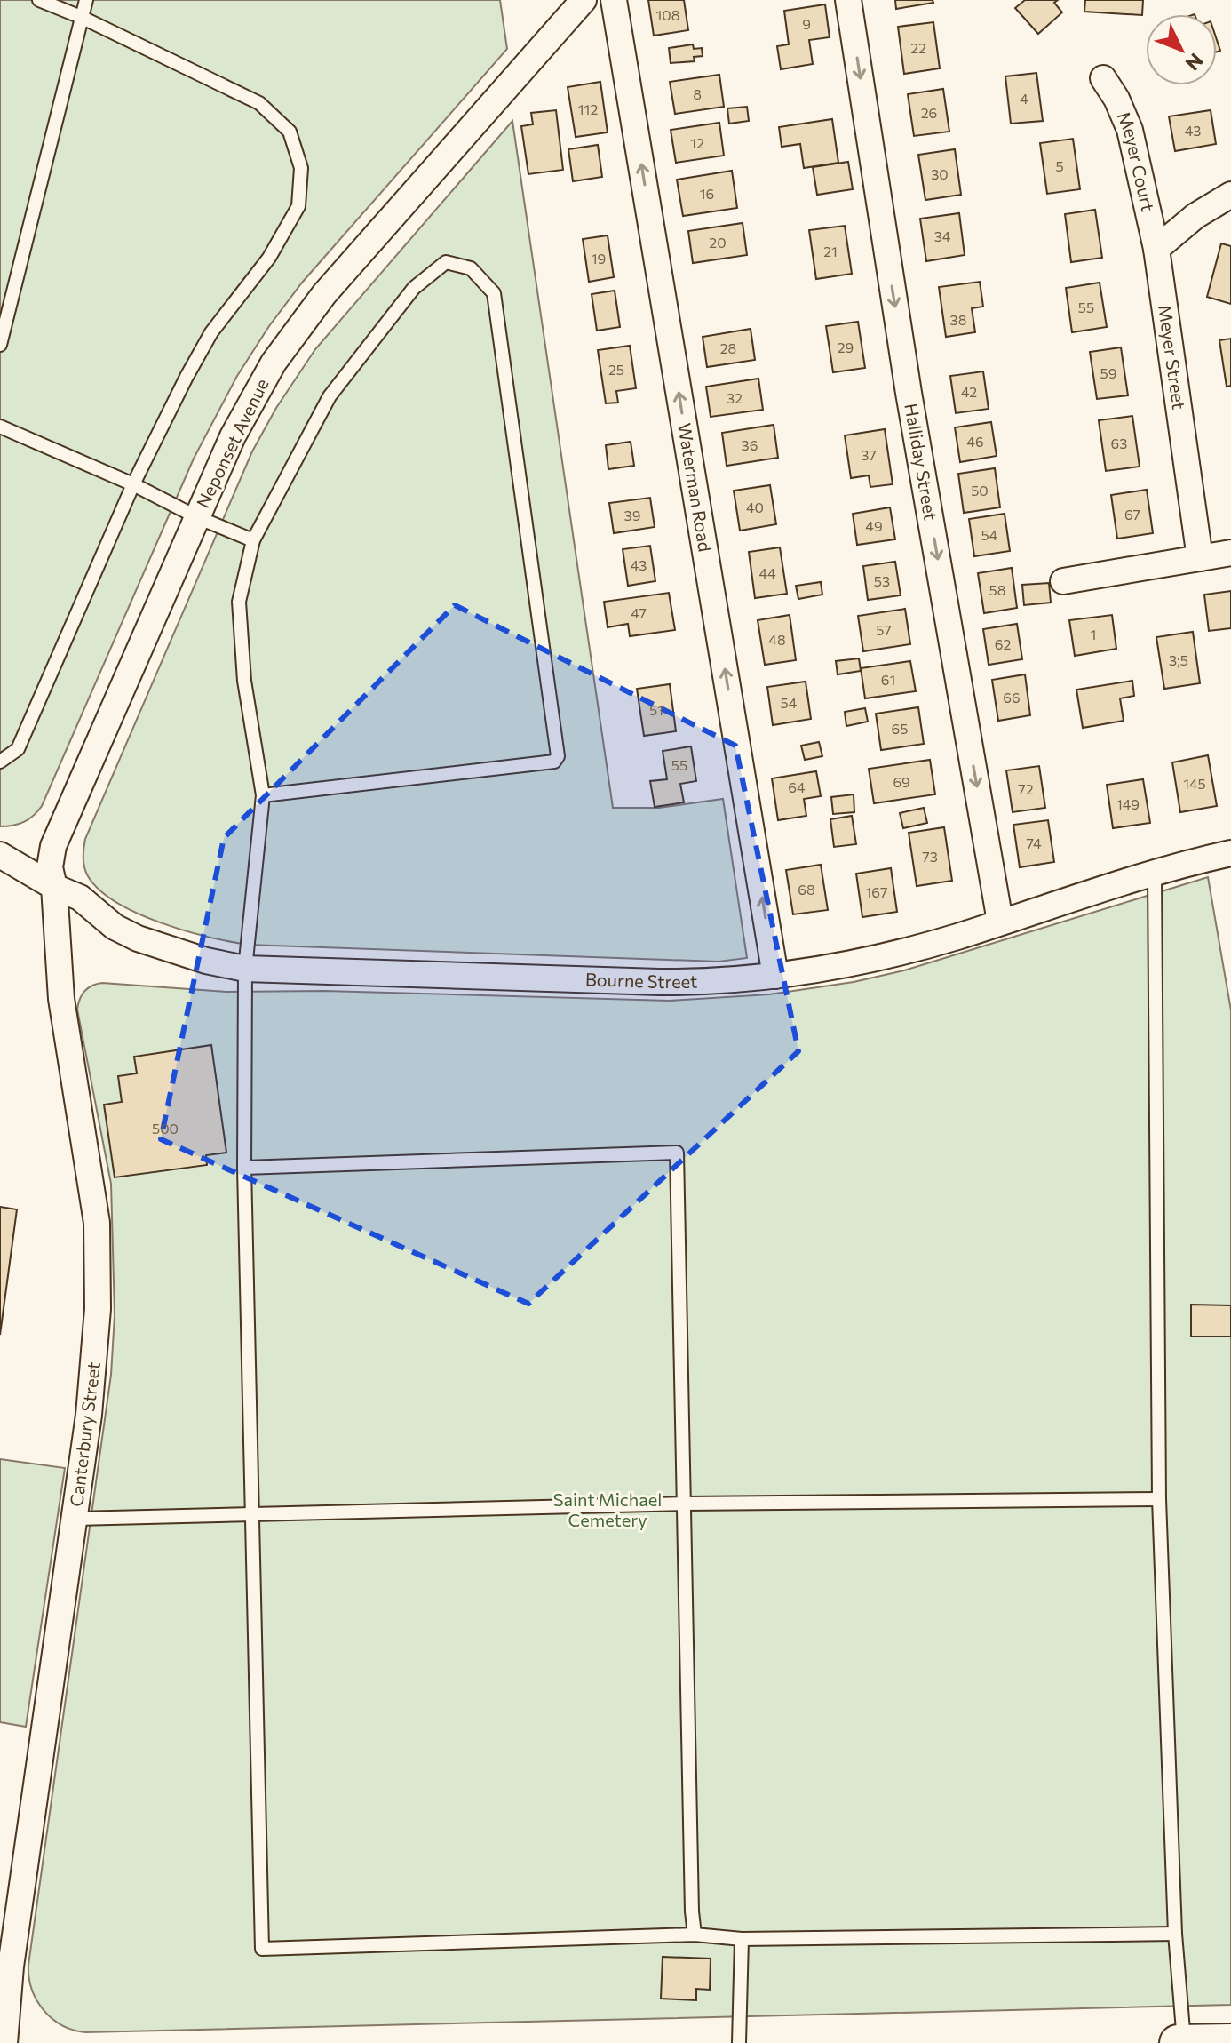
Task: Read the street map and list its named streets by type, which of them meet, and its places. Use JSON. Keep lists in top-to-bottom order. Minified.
{"streets":{"street":["Meyer Court","Meyer Street","Neponset Avenue","Halliday Street","Waterman Road","Bourne Street","Canterbury Street"]},"crossings":[["Meyer Court","Meyer Street"],["Neponset Avenue","Bourne Street"],["Neponset Avenue","Canterbury Street"],["Halliday Street","Bourne Street"],["Waterman Road","Bourne Street"],["Bourne Street","Canterbury Street"]],"one_way":["Halliday Street","Waterman Road"],"parks":["Saint Michael Cemetery"],"house_numbers":["108","9","22","8","4","112","26","43","12","5","30","16","34","20","21","19","55","38","29","28","25","59","42","32","46","63","36","37","50","40","67","39","49","54","43","44","53","58","47","57","1","48","62","3;5","61","66","54","51","65","55","69","145","64","72","149","74","73","68","167","500"],"north":"bottom right"}
